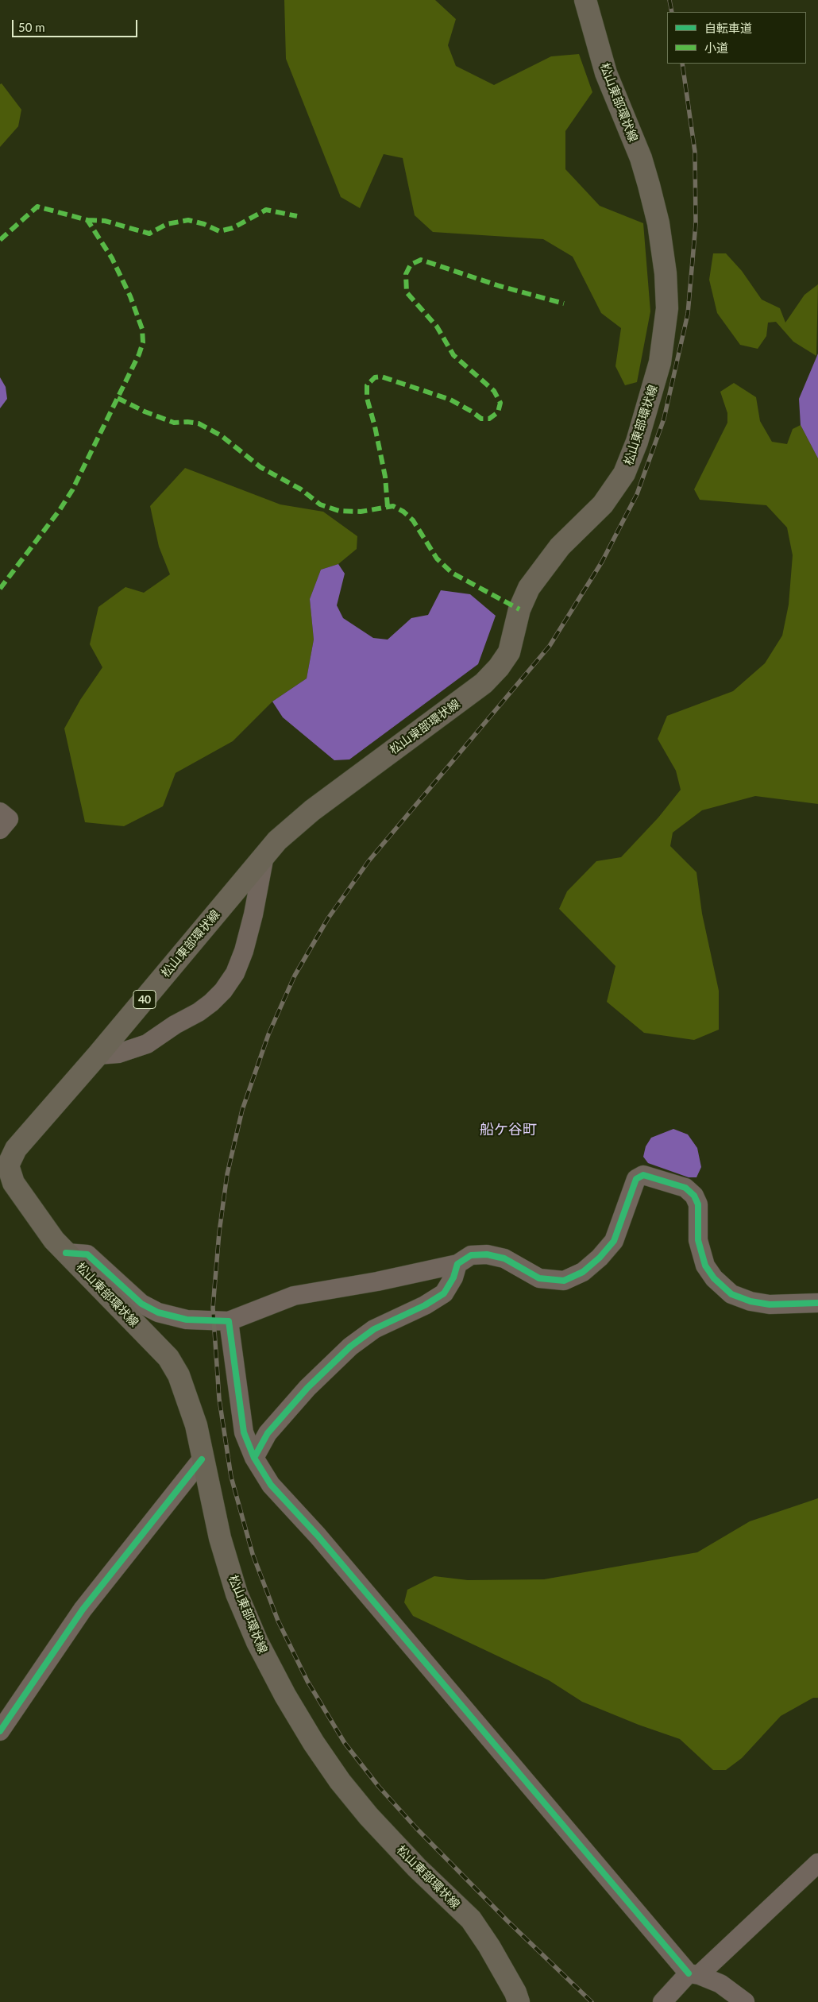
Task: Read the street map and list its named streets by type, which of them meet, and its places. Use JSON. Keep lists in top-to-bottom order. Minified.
{"streets":{"main road":["松山東部環状線","40"]},"districts":["船ケ谷町"],"legend":["自転車道","小道"],"scale_bar":"50 m"}
